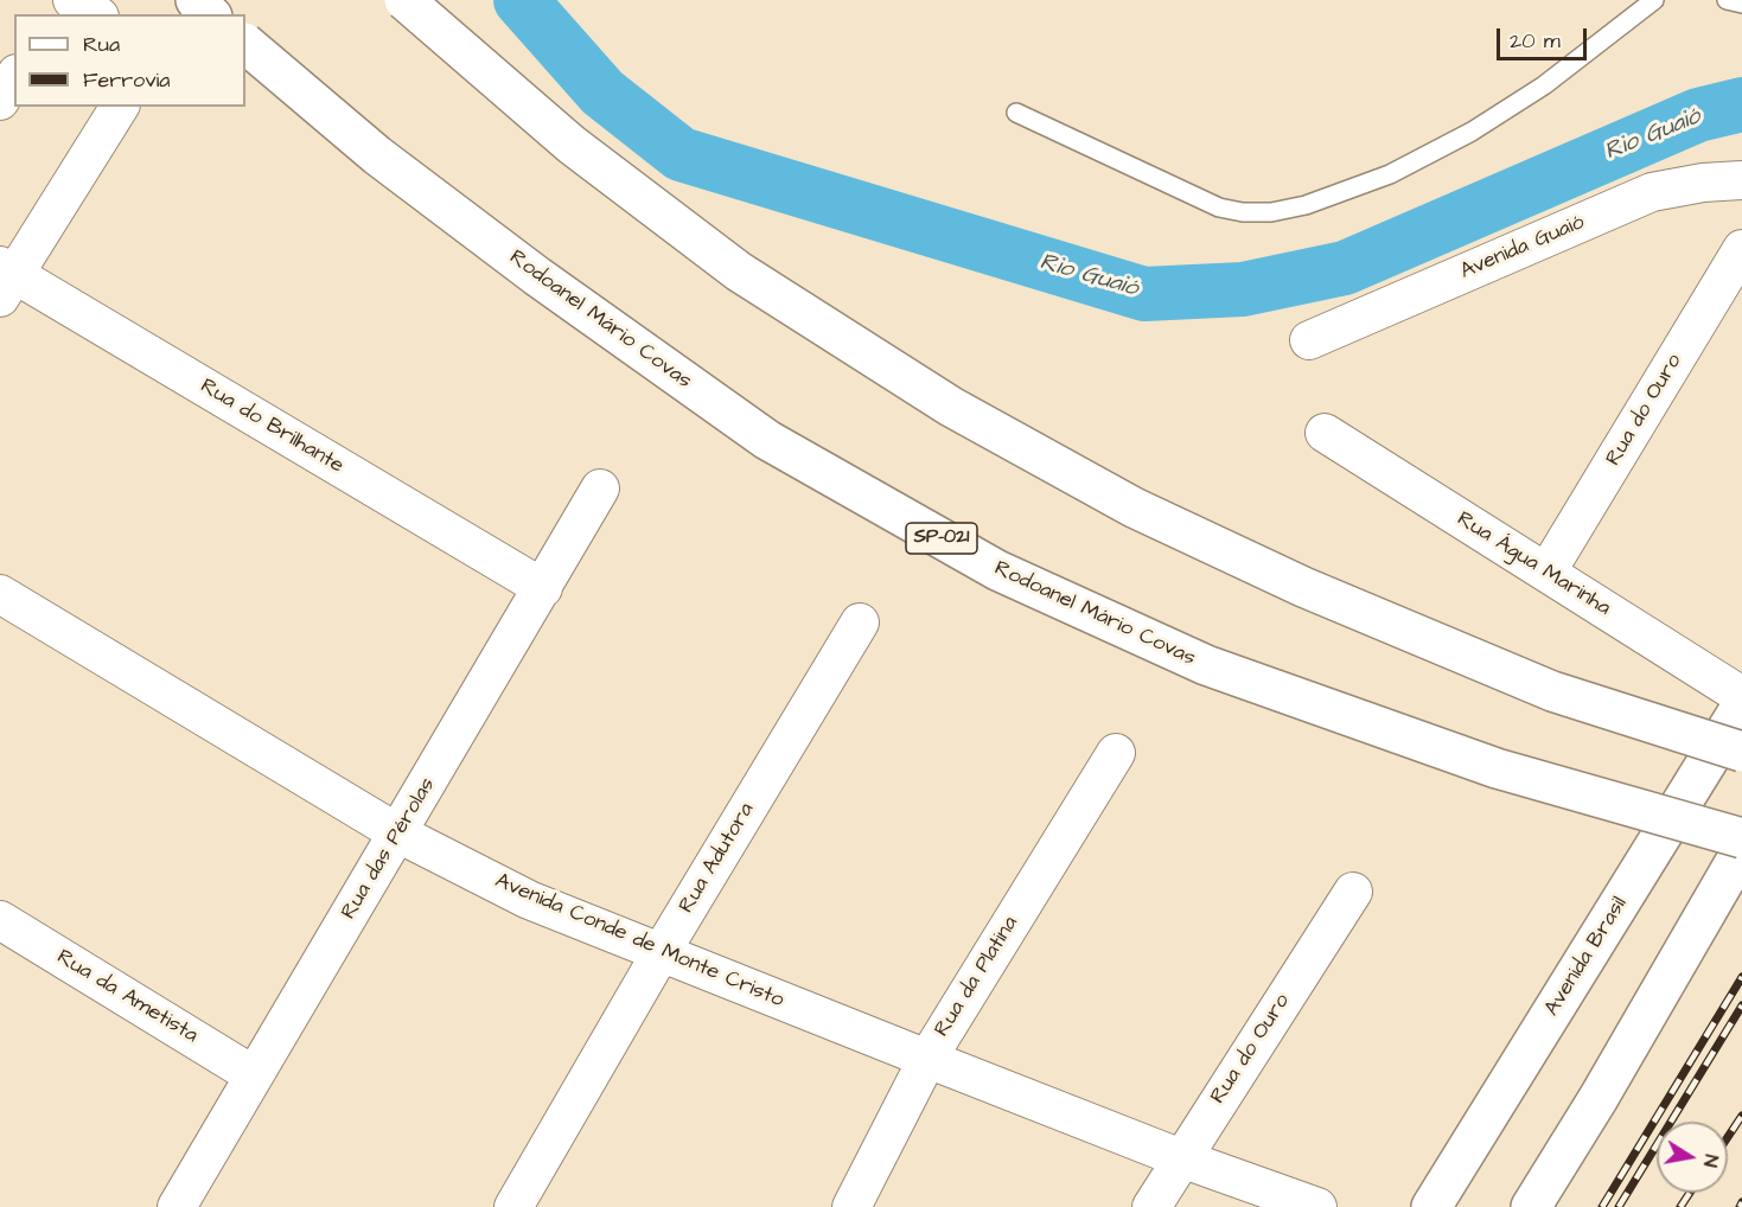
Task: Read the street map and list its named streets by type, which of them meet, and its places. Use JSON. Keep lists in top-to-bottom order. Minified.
{"streets":{"main road":["Rodoanel Mário Covas","SP-021","Avenida Brasil"],"street":["Avenida Guaió","Rua do Ouro","Rua do Brilhante","Rua Água Marinha","Rua das Pérolas","Rua Adutora","Avenida Conde de Monte Cristo","Rua da Platina","Rua da Ametista"]},"crossings":[["Rua do Ouro","Rua Água Marinha"],["Rua do Ouro","Avenida Conde de Monte Cristo"],["Rua do Brilhante","Rua das Pérolas"],["Rua das Pérolas","Avenida Conde de Monte Cristo"],["Rua das Pérolas","Rua da Ametista"],["Rua Adutora","Avenida Conde de Monte Cristo"],["Avenida Conde de Monte Cristo","Rua da Platina"]],"water":["Rio Guaió"],"legend":["Rua","Ferrovia"],"scale_bar":"20 m","north":"right"}
